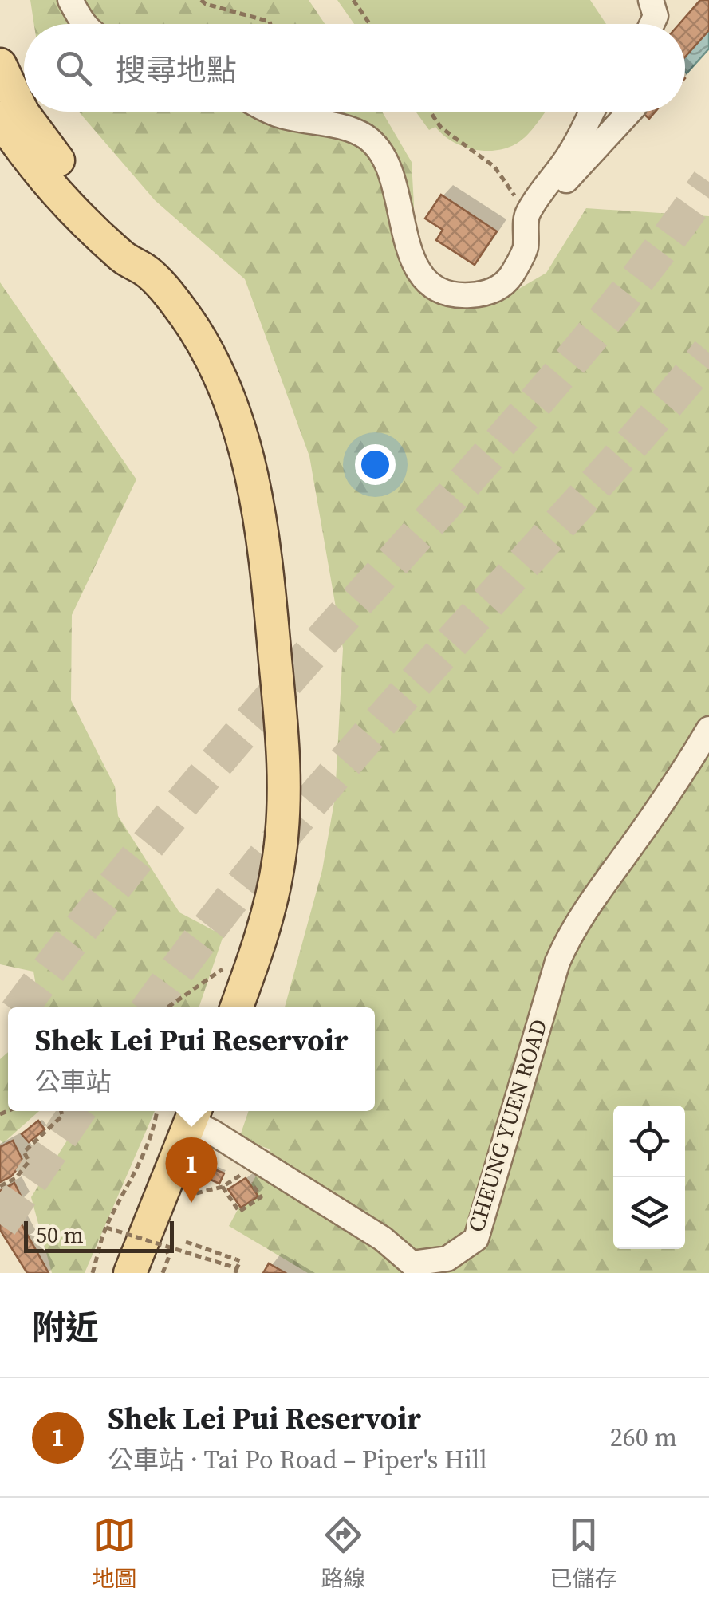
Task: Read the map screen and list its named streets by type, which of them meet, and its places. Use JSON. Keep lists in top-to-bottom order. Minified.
{"streets":{"lane":["CHEUNG YUEN ROAD"]},"scale_bar":"50 m","page":{"search":"搜尋地點","popup":["Shek Lei Pui Reservoir","公車站"],"pins":"1","scale":"50 m","heading":"附近","list":[{"mark":"1","name":"Shek Lei Pui Reservoir","note":"公車站 · Tai Po Road – Piper's Hill","value":"260 m"}],"nav":["地圖","路線","已儲存"]}}
